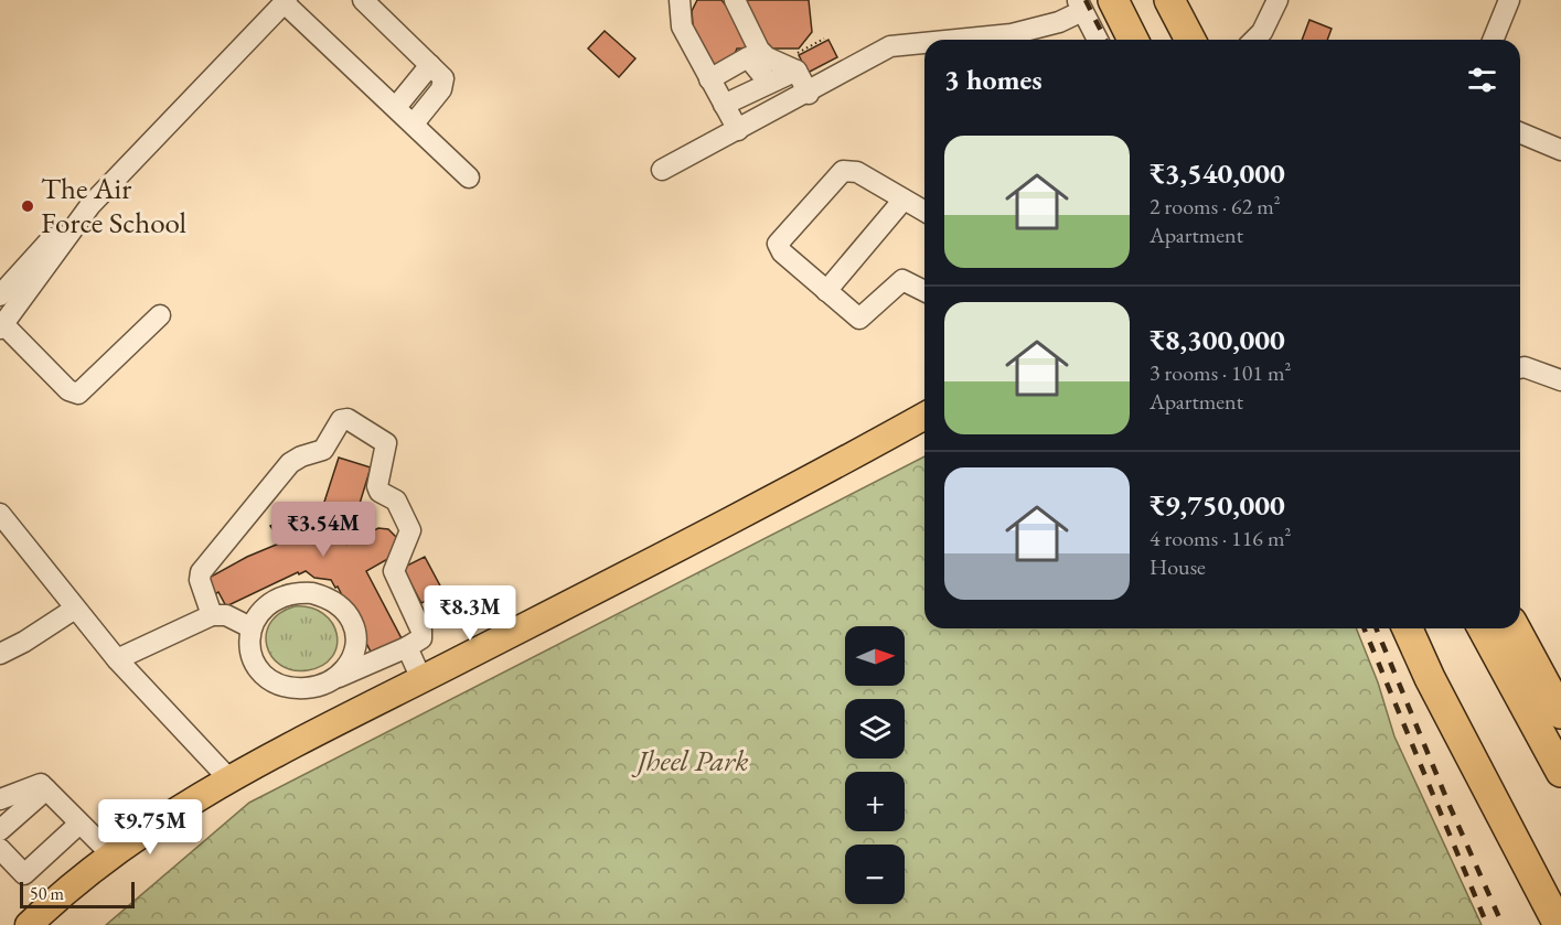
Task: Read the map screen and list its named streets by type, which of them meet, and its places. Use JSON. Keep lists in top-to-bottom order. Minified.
{"parks":["Jheel Park"],"places":["The Air Force School"],"scale_bar":"50 m","north":"right","page":{"heading":"3 homes","list":[{"name":"₹3,540,000","note":"2 rooms · 62 m² · Apartment"},{"name":"₹8,300,000","note":"3 rooms · 101 m² · Apartment"},{"name":"₹9,750,000","note":"4 rooms · 116 m² · House"}],"price":["₹3.54M","₹8.3M","₹9.75M"],"map_buttons":["+","−"],"scale":"50 m"}}
